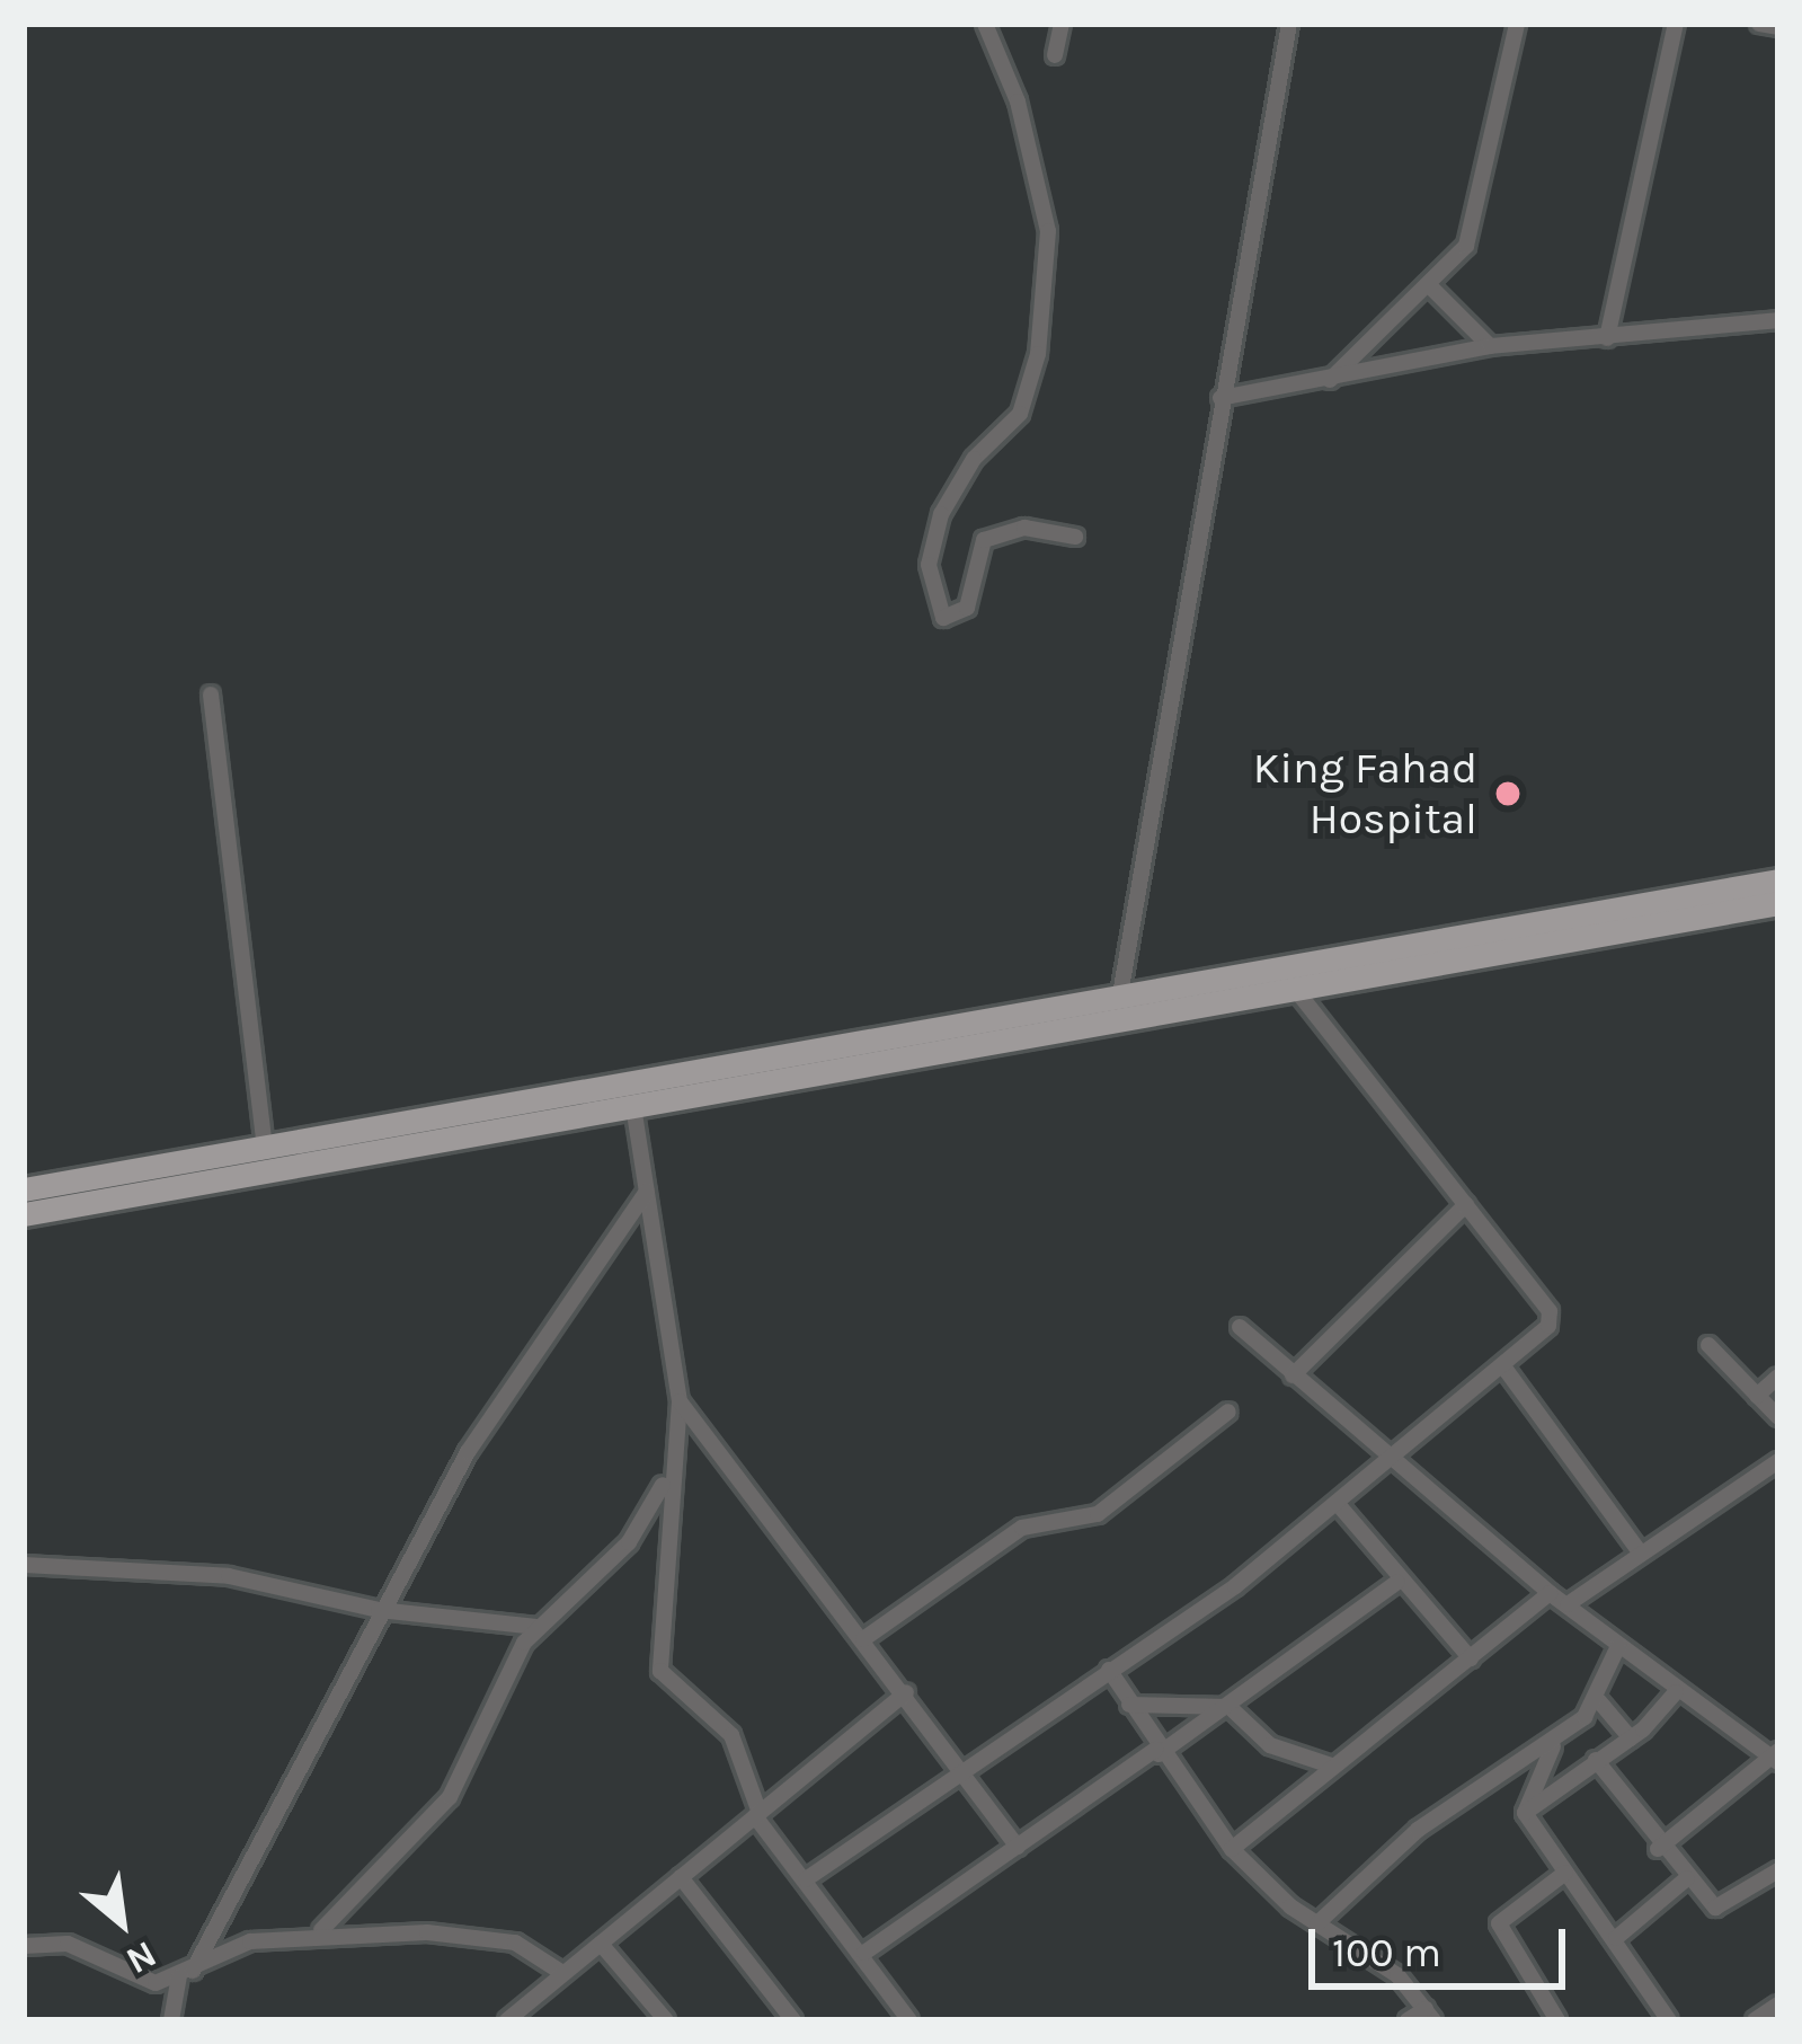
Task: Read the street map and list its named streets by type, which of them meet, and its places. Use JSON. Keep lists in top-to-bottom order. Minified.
{"places":["King Fahad Hospital"],"scale_bar":"100 m","north":"bottom right"}
